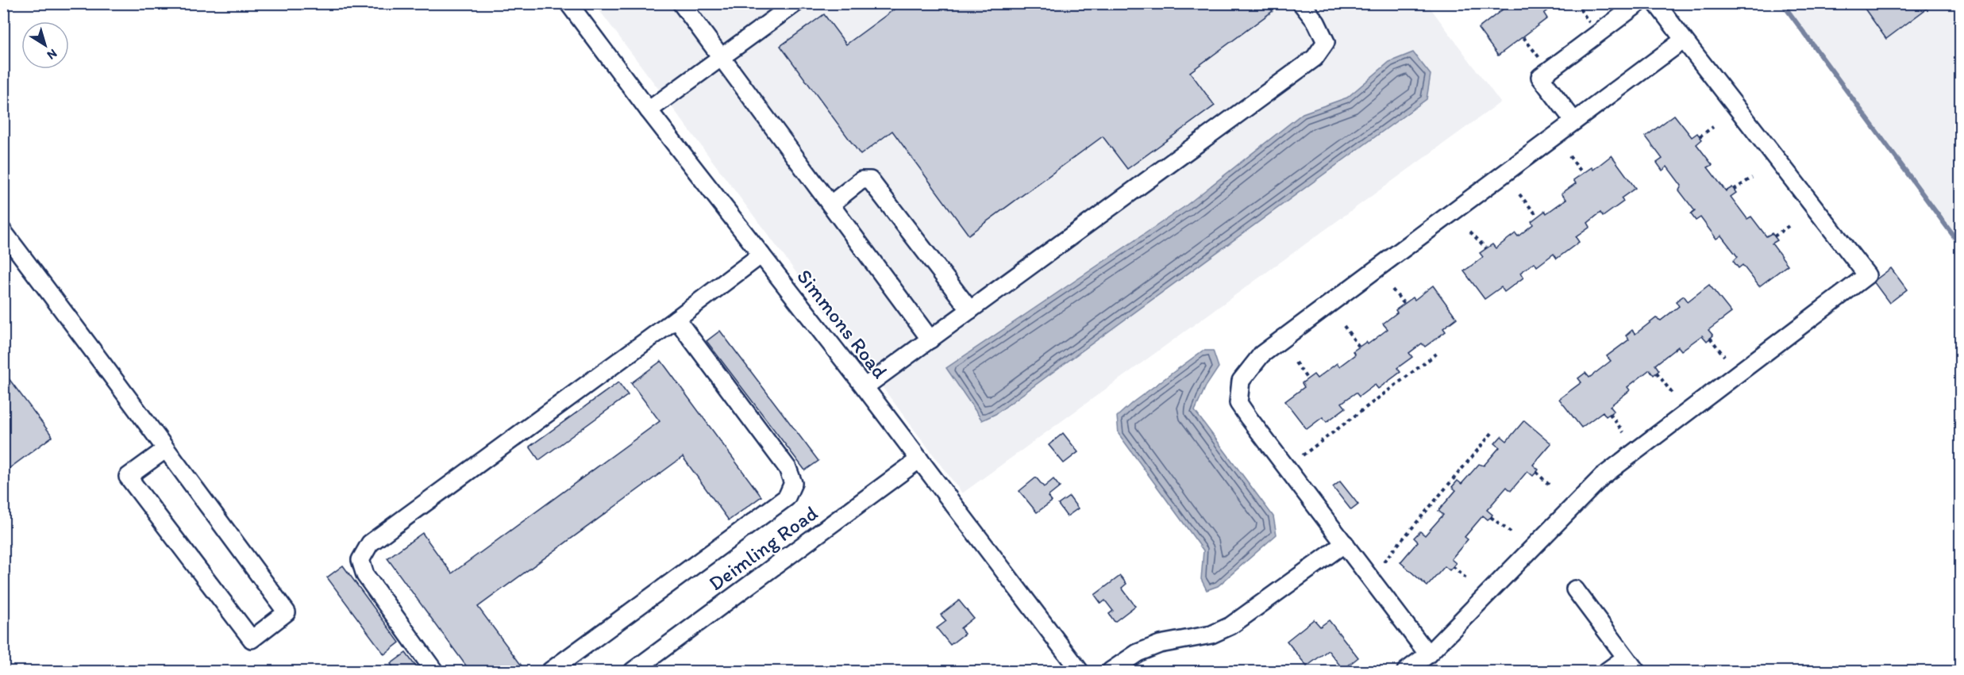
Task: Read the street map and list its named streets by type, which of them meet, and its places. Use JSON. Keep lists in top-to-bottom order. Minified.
{"streets":{"street":["Simmons Road","Deimling Road"]},"crossings":[["Simmons Road","Deimling Road"]],"north":"bottom right"}
